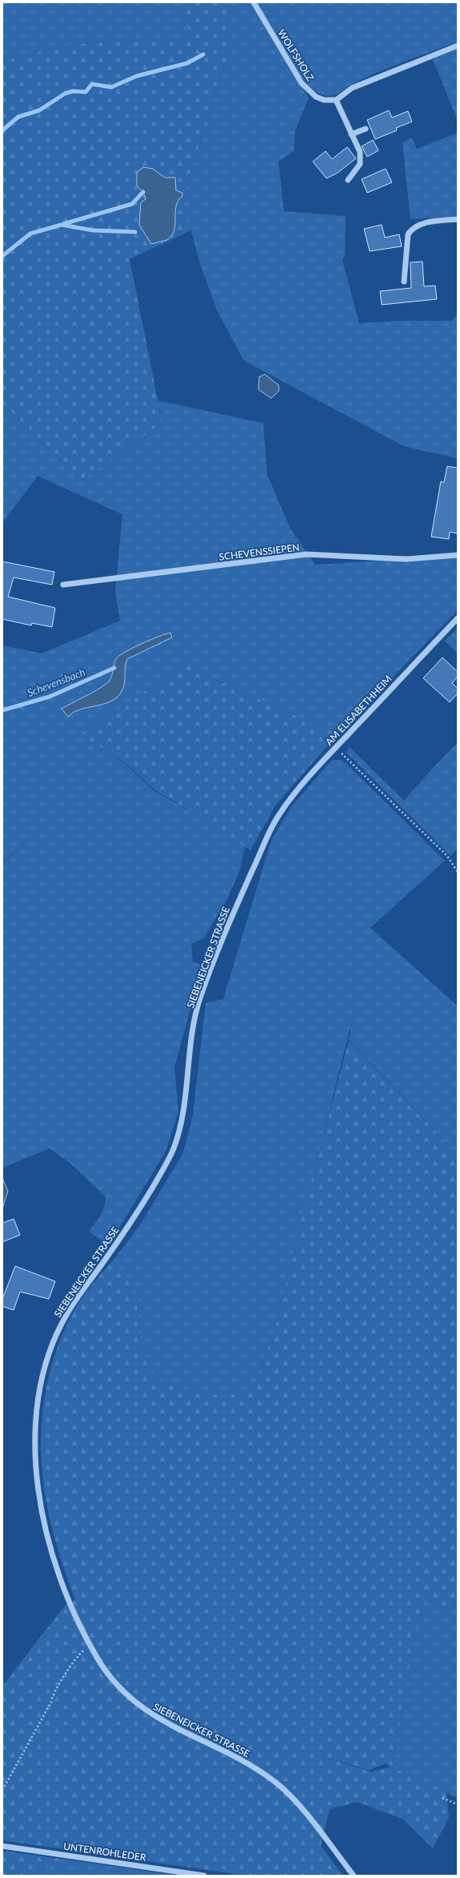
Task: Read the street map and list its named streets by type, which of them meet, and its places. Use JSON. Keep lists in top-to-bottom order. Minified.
{"streets":{"street":["WOLFSHOLZ","SCHEVENSSIEPEN","AM ELISABETHHEIM","SIEBENEICKER STRASSE","UNTENROHLEDER"]},"crossings":[["AM ELISABETHHEIM","SIEBENEICKER STRASSE"]],"water":["Schevensbach"]}
